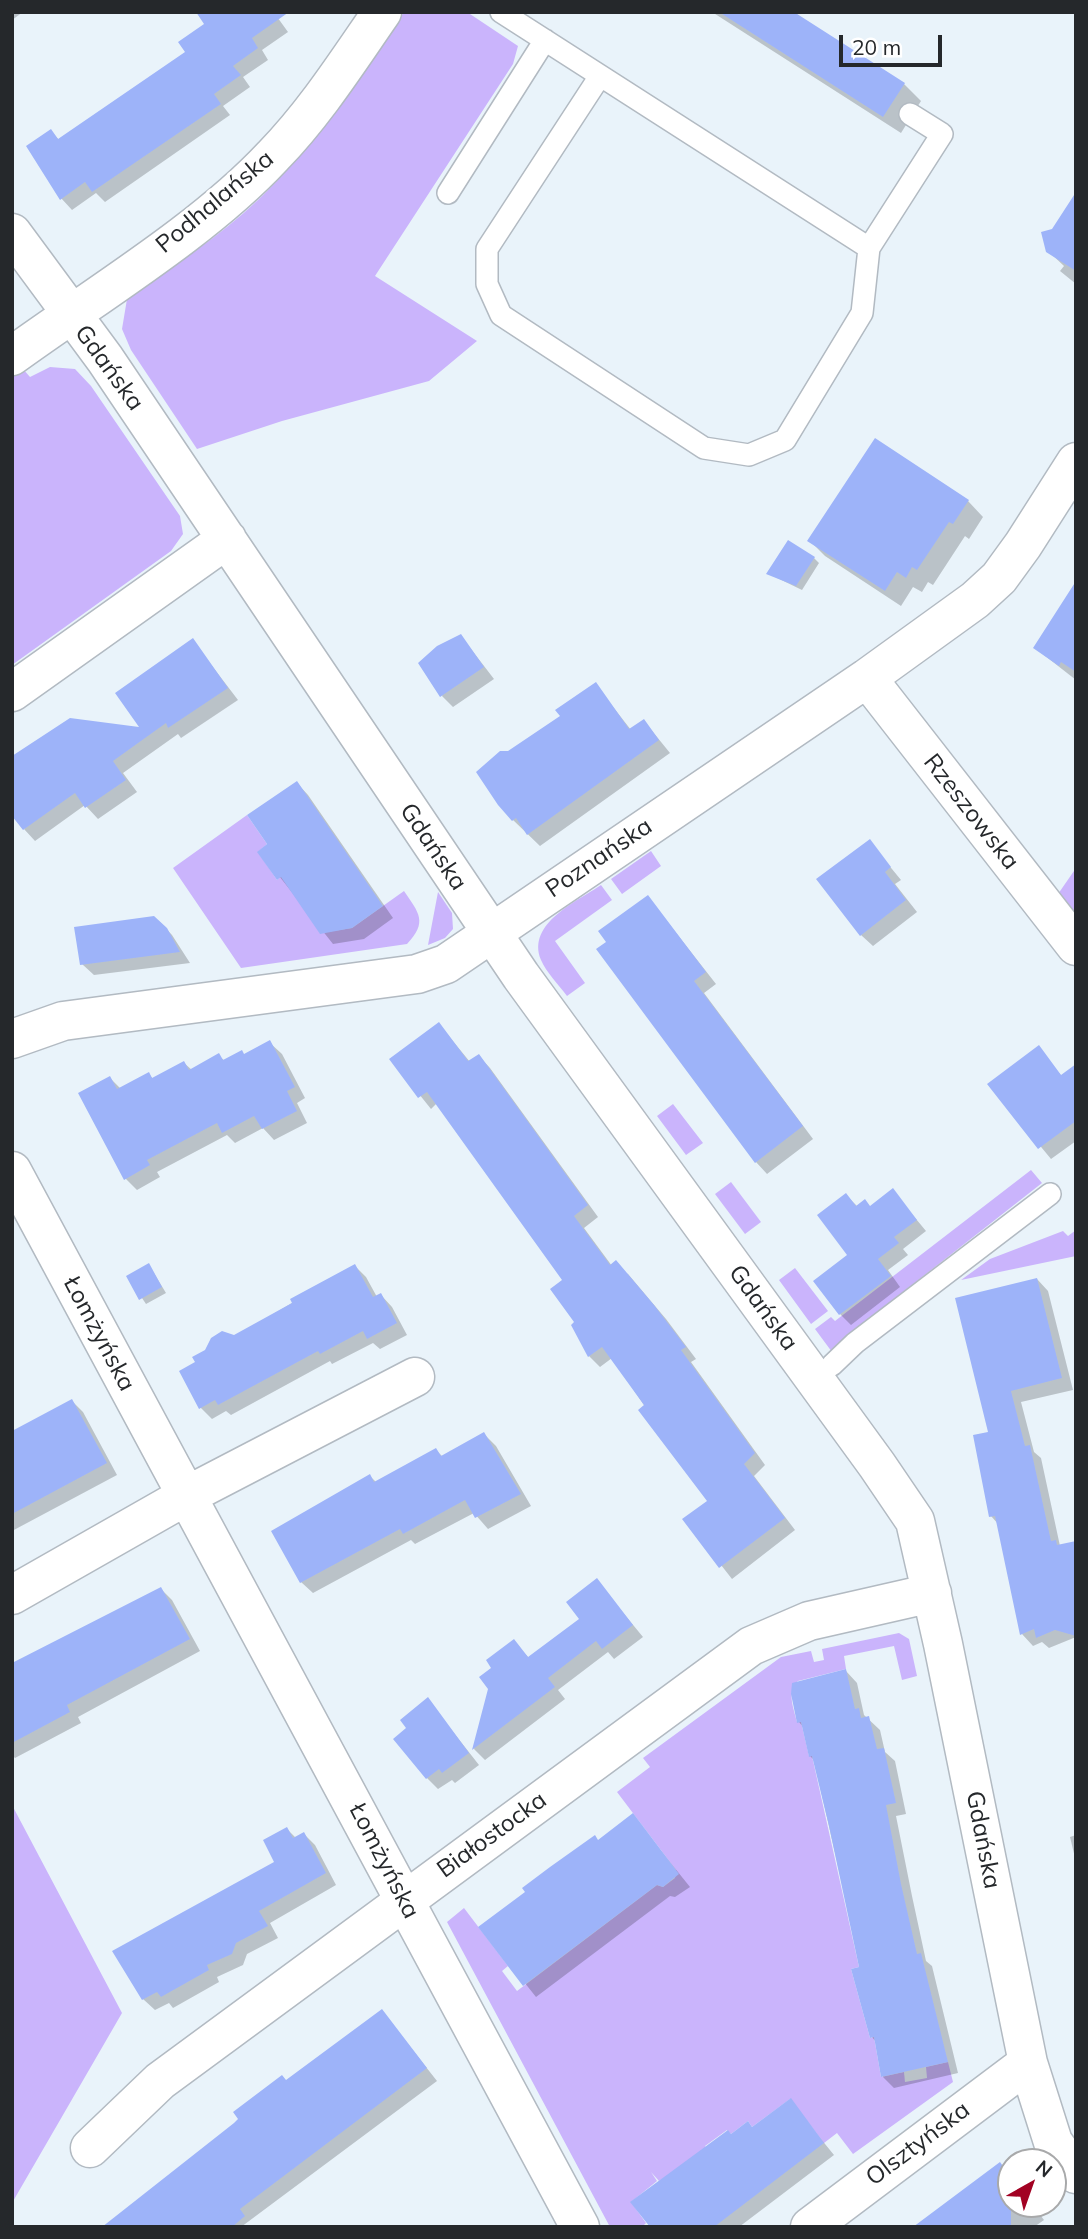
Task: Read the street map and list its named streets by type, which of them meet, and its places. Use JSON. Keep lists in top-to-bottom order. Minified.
{"streets":{"street":["Podhalańska","Gdańska","Rzeszowska","Poznańska","Łomżyńska","Białostocka","Olsztyńska"]},"crossings":[["Podhalańska","Gdańska"],["Gdańska","Poznańska"],["Gdańska","Białostocka"],["Gdańska","Olsztyńska"],["Rzeszowska","Poznańska"],["Łomżyńska","Białostocka"]],"scale_bar":"20 m","north":"top right"}
